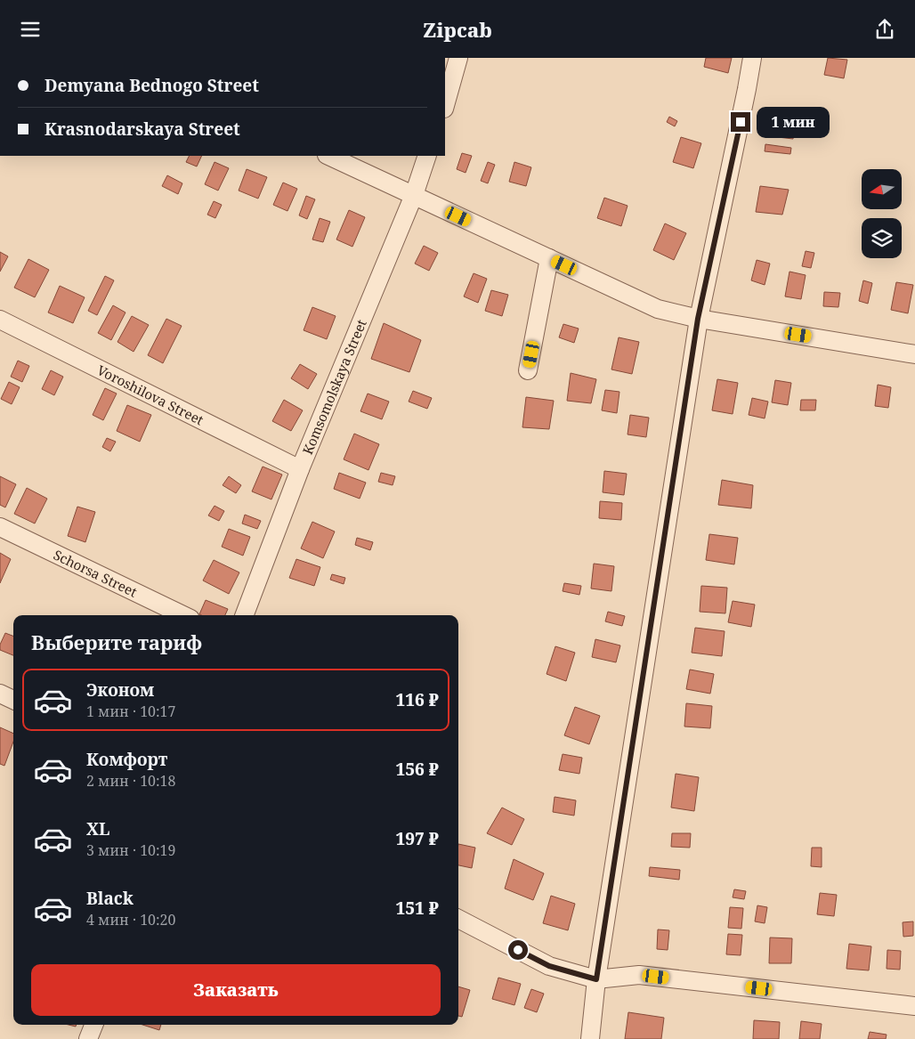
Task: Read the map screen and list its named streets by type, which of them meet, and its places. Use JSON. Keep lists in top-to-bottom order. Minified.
{"streets":{"street":["Komsomolskaya Street","Voroshilova Street","Schorsa Street"]},"crossings":[["Komsomolskaya Street","Voroshilova Street"]],"north":"left","page":{"header":"Zipcab","banner":["Demyana Bednogo Street","Krasnodarskaya Street"],"bubble":"1 мин","heading":"Выберите тариф","list":[{"name":"Эконом","note":"1 мин · 10:17","value":"116 ₽"},{"name":"Комфорт","note":"2 мин · 10:18","value":"156 ₽"},{"name":"XL","note":"3 мин · 10:19","value":"197 ₽"},{"name":"Black","note":"4 мин · 10:20","value":"151 ₽"}],"buttons":"Заказать"}}
